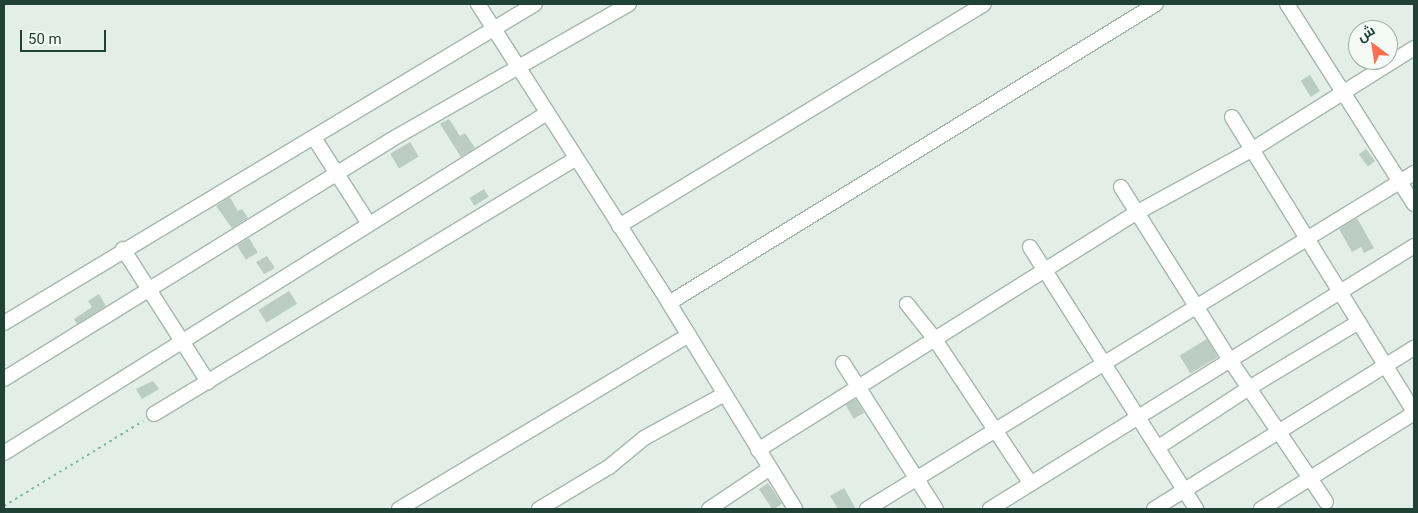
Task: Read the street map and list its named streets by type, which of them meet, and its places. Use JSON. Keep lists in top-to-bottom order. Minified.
{"scale_bar":"50 m","north":"top left"}
